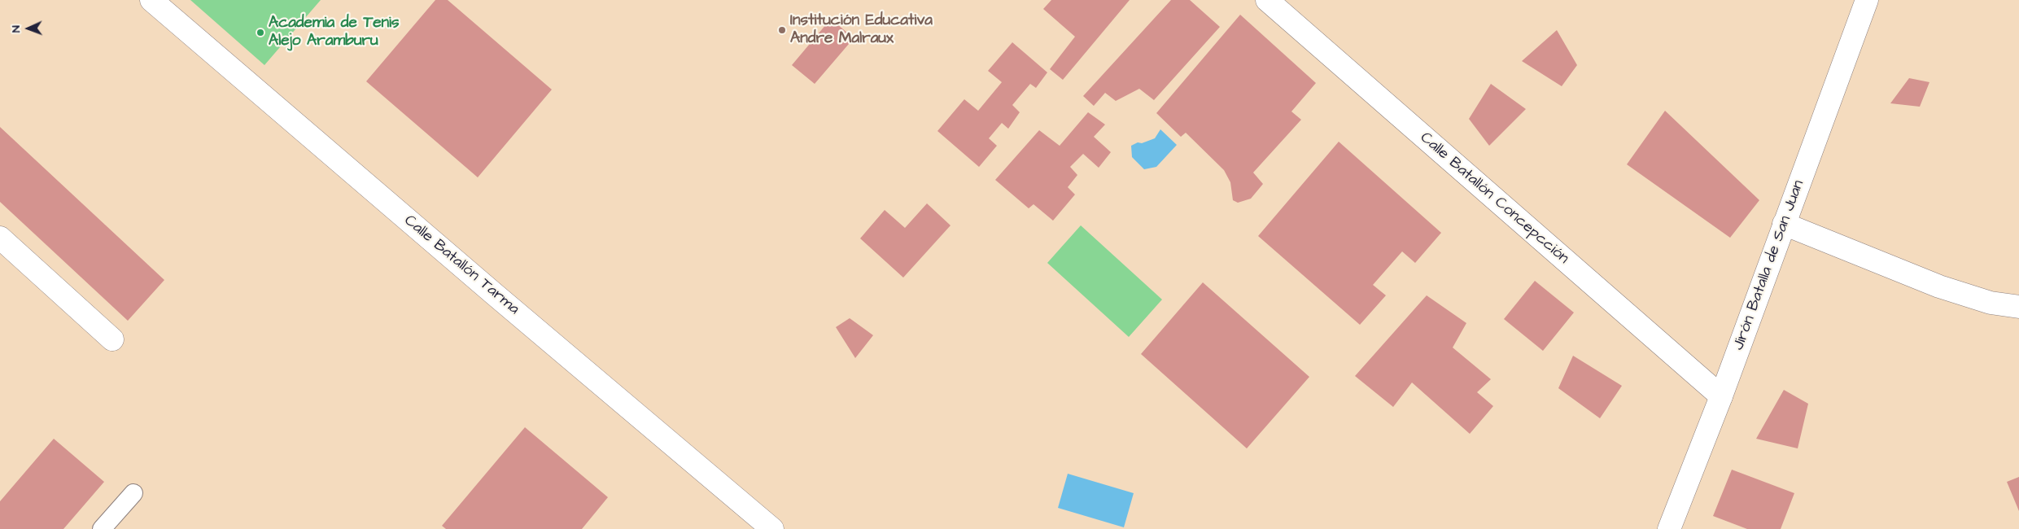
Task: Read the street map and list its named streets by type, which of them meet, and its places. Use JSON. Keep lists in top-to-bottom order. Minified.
{"streets":{"street":["Calle Batallón Concepcción","Calle Batallón Tarma","Jirón Batalla de San Juan"]},"crossings":[["Calle Batallón Concepcción","Jirón Batalla de San Juan"]],"places":["Institución Educativa Andre Malraux","Academia de Tenis Alejo Aramburu"],"north":"left"}
